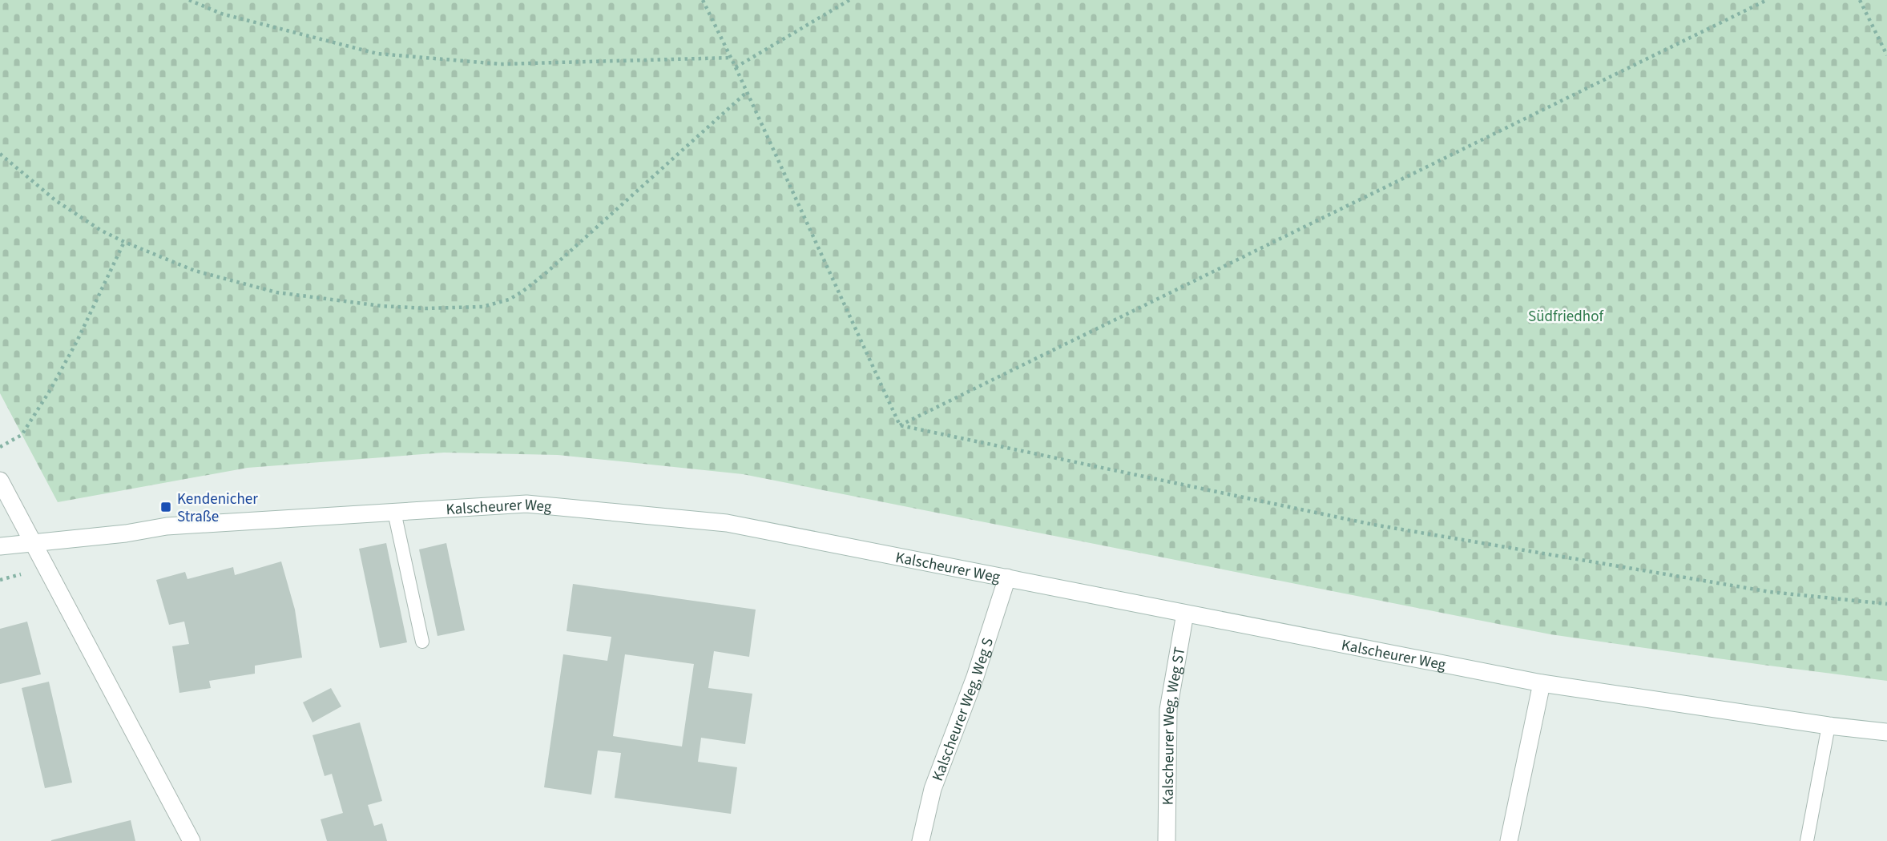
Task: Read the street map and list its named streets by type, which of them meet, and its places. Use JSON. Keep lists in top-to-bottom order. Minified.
{"streets":{"street":["Kalscheurer Weg","Kalscheurer Weg, Weg S","Kalscheurer Weg, Weg ST"]},"crossings":[["Kalscheurer Weg","Kalscheurer Weg, Weg S"],["Kalscheurer Weg","Kalscheurer Weg, Weg ST"]],"parks":["Südfriedhof"],"places":{"transit":["Kendenicher Straße"]}}
